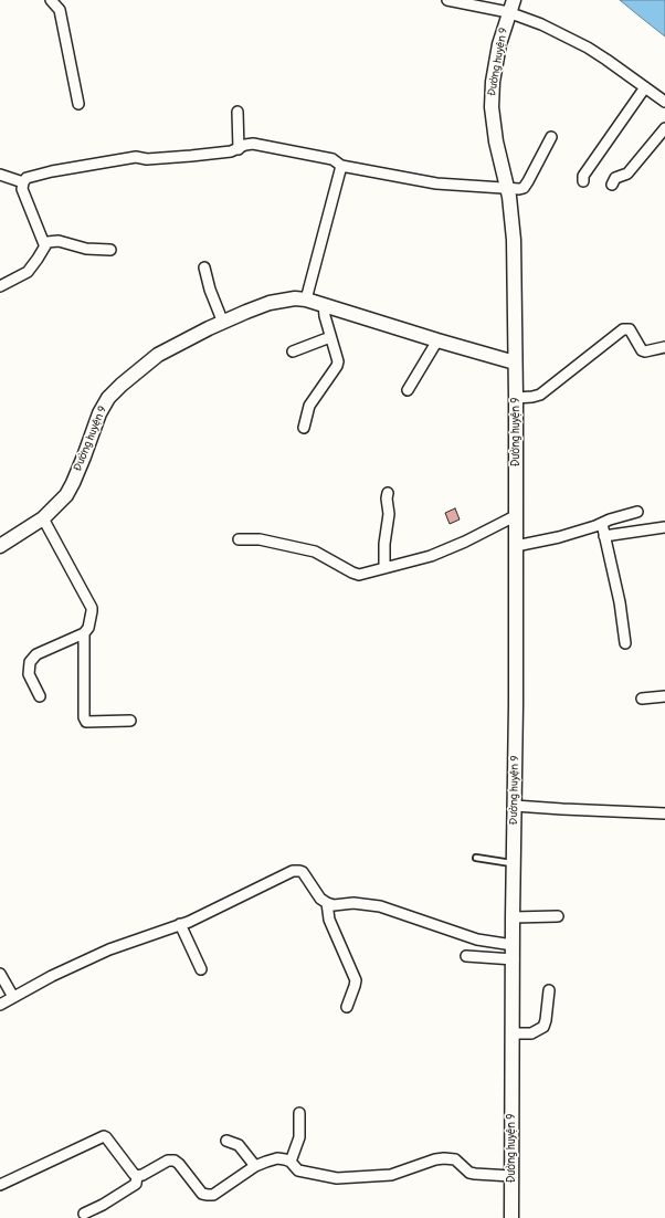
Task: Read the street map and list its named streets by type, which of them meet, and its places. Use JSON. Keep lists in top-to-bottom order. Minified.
{"streets":{"street":["Đường huyện 9"]}}
